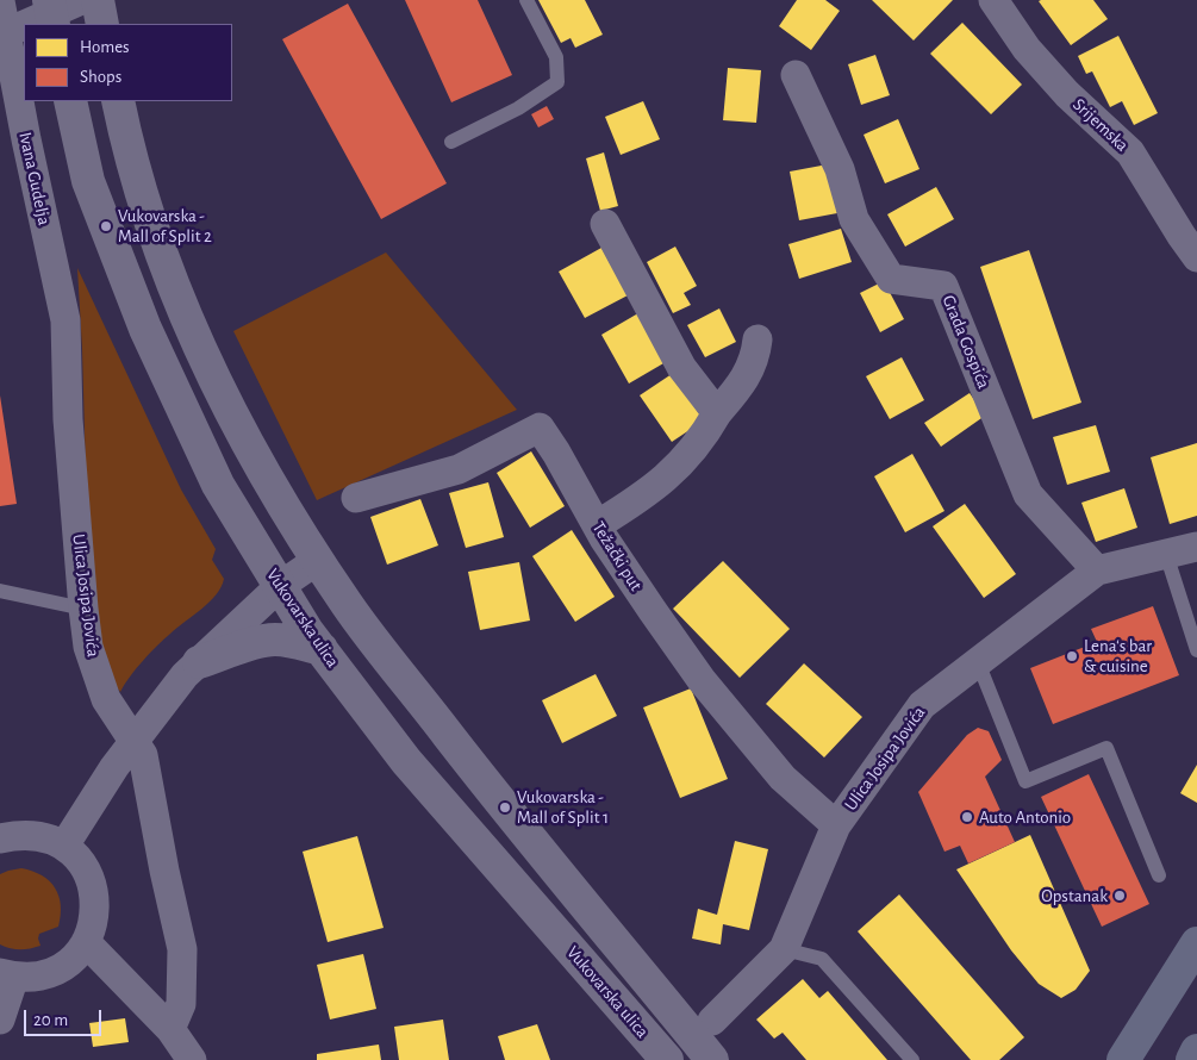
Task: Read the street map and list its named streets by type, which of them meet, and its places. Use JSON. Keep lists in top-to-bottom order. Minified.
{"streets":{"street":["Srijemska","Ivana Gudelja","Grada Gospića","Težački put","Ulica Josipa Jovića","Vukovarska ulica"]},"crossings":[["Ivana Gudelja","Ulica Josipa Jovića"],["Grada Gospića","Ulica Josipa Jovića"],["Težački put","Ulica Josipa Jovića"]],"places":["Vukovarska - Mall of Split 2","Lena‘s bar & cuisine","Vukovarska - Mall of Split 1","Auto Antonio","Opstanak"],"legend":["Homes","Shops"],"scale_bar":"20 m"}
